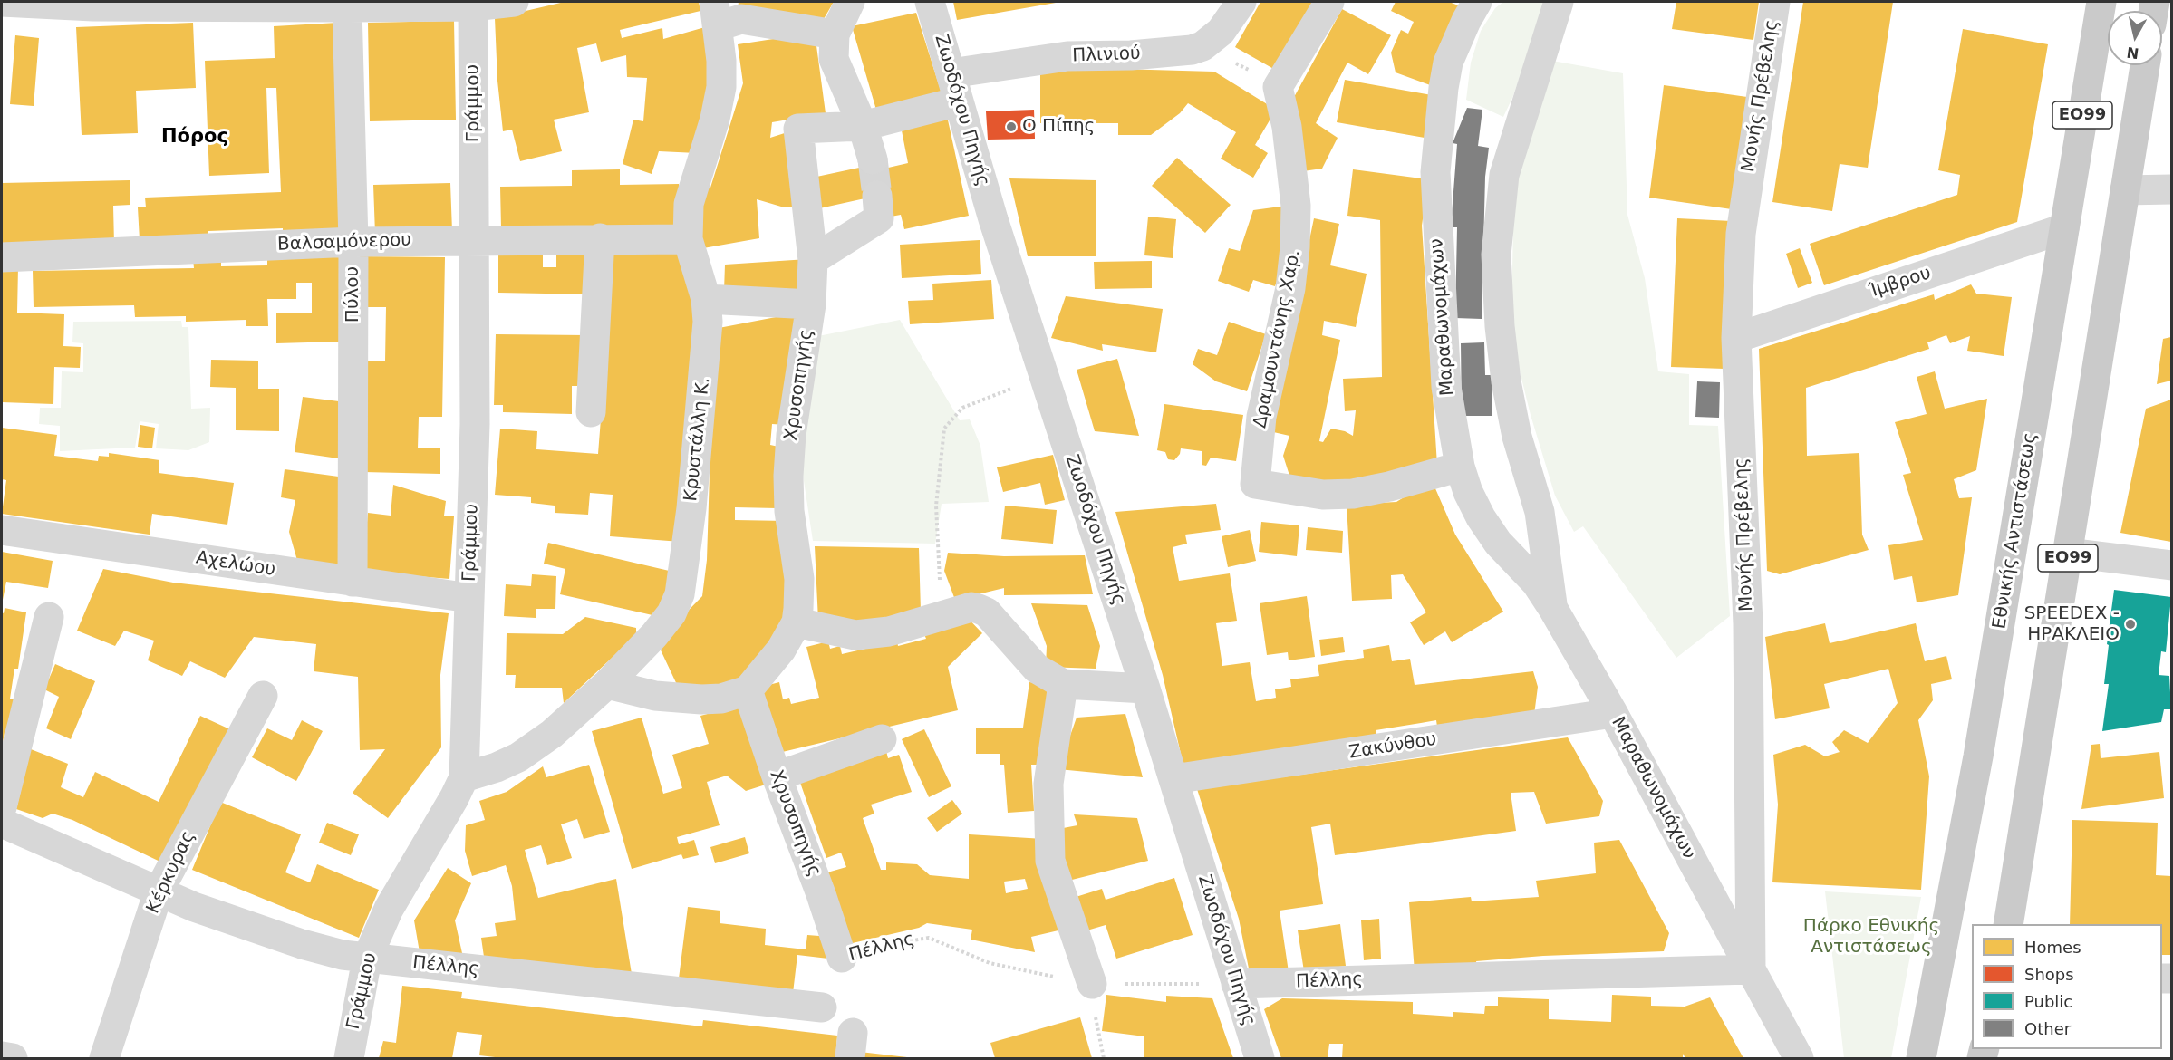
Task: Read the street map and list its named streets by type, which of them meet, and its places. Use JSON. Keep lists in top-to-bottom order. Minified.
{"streets":{"main road":["ΕΟ99","Εθνικής Αντιστάσεως"],"street":["Πλινιού","Μονής Πρέβελης","Γράμμου","Ζωοδόχου Πηγής","Βαλσαμόνερου","Ίμβρου","Πύλου","Μαραθωνομάχων","Δραμουντάνης Χαρ.","Χρυσοπηγής","Κρυστάλλη Κ.","Αχελώου","Ζακύνθου","Κέρκυρας","Πέλλης"]},"crossings":[["Πλινιού","Ζωοδόχου Πηγής"],["Μονής Πρέβελης","Ίμβρου"],["Μονής Πρέβελης","Μαραθωνομάχων"],["Μονής Πρέβελης","Πέλλης"],["Γράμμου","Βαλσαμόνερου"],["Γράμμου","Κρυστάλλη Κ."],["Γράμμου","Αχελώου"],["Γράμμου","Πέλλης"],["Ζωοδόχου Πηγής","Χρυσοπηγής"],["Ζωοδόχου Πηγής","Ζακύνθου"],["Ζωοδόχου Πηγής","Πέλλης"],["Βαλσαμόνερου","Πύλου"],["Βαλσαμόνερου","Κρυστάλλη Κ."],["Ίμβρου","Εθνικής Αντιστάσεως"],["Πύλου","Αχελώου"],["Μαραθωνομάχων","Δραμουντάνης Χαρ."],["Μαραθωνομάχων","Ζακύνθου"],["Μαραθωνομάχων","Πέλλης"],["Χρυσοπηγής","Πέλλης"],["Κέρκυρας","Πέλλης"]],"districts":["Πόρος"],"parks":["Πάρκο Εθνικής Αντιστάσεως"],"places":["Ο Πίπης","SPEEDEX - ΗΡΑΚΛΕΙΟ"],"legend":["Homes","Shops","Public","Other"],"north":"bottom"}
